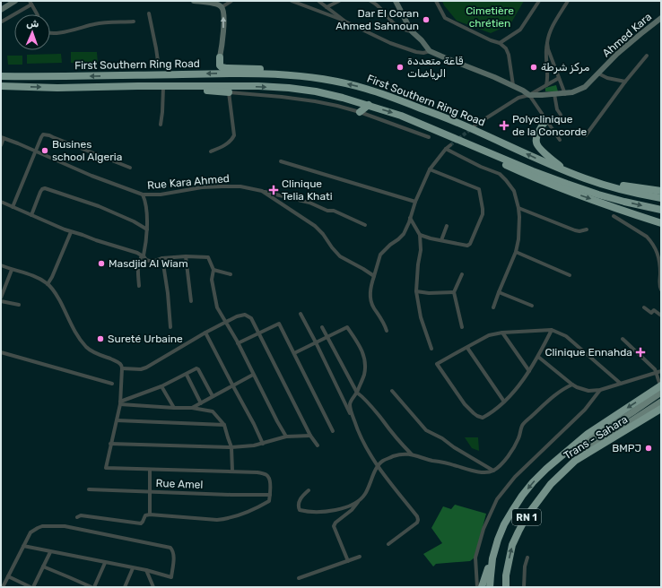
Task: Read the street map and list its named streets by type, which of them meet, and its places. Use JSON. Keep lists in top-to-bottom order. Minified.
{"streets":{"highway":["First Southern Ring Road","Trans - Sahara","RN 1"],"street":["Ahmed Kara","Rue Kara Ahmed","Rue Amel"]},"crossings":[["Trans - Sahara","RN 1"]],"parks":["Cimetière chrétien"],"places":{"other":["Dar El Coran Ahmed Sahnoun","قاعة متعددة الرياضات","مركز شرطة","Busines school Algeria","Masdjid Al Wiam","Sureté Urbaine","BMPJ"],"health":["Polyclinique de la Concorde","Clinique Telia Khati","Clinique Ennahda"]},"north":"top"}
